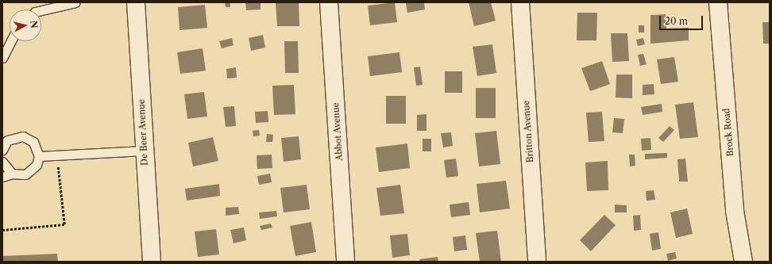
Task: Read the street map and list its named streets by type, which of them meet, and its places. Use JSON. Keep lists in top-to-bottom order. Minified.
{"streets":{"street":["Abbot Avenue","Britton Avenue","De Beer Avenue","Brock Road"]},"scale_bar":"20 m","north":"right"}
